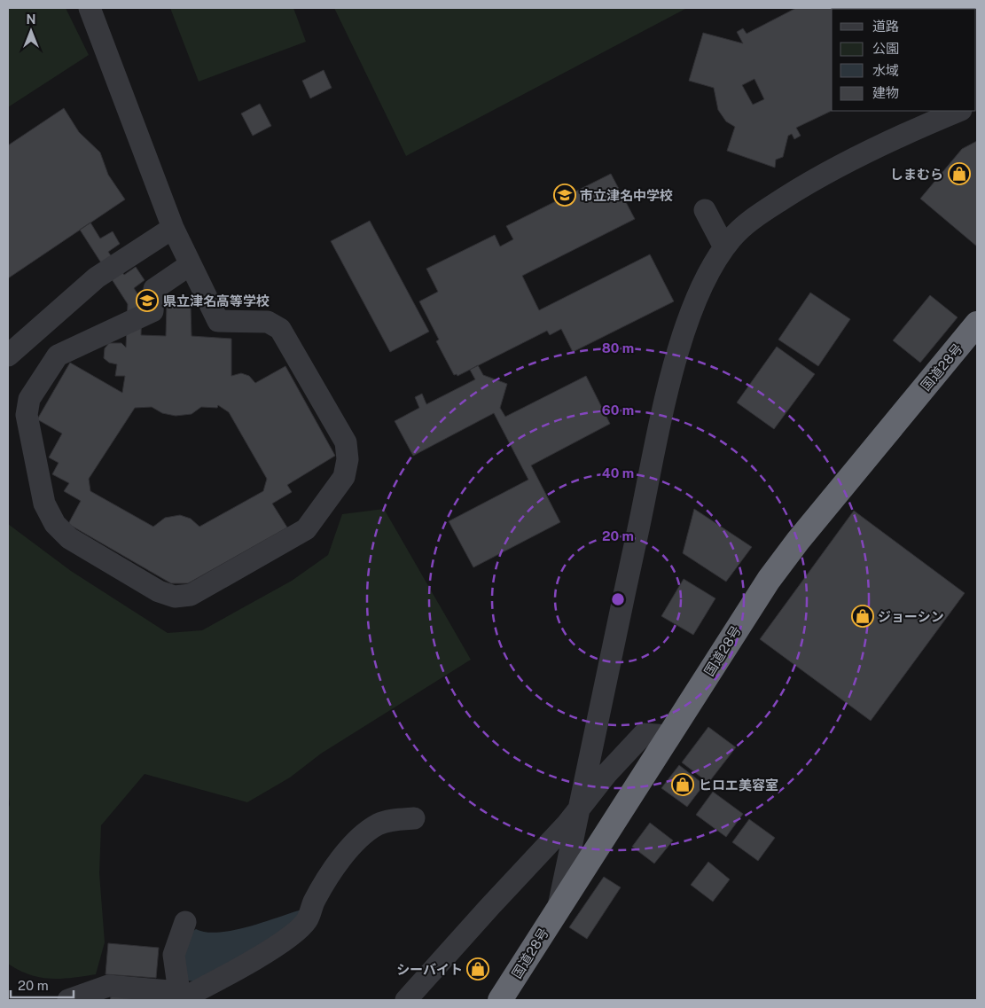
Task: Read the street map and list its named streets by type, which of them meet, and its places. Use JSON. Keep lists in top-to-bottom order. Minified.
{"streets":{"highway":["国道28号"]},"places":{"shop":["しまむら","ジョーシン","ヒロエ美容室","シーバイト"],"school or university":["市立津名中学校","県立津名高等学校"]},"legend":["道路","公園","水域","建物"],"scale_bar":"20 m","north":"top","rings":["80 m","60 m","40 m","20 m"]}
